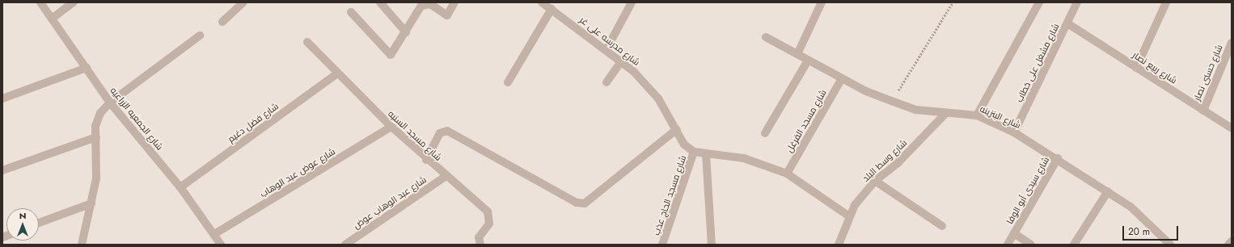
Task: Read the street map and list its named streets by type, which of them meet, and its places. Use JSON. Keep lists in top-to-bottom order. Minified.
{"streets":{"street":["شارع مدرسه على غر","شارع مشغل على خطاب","شارع ربيع نصار","شارع حسنى نصار","شارع البنزينه","شارع الجمعيه الزراعيه","شارع مسجد الفرغل","شارع فضل دغيم","شارع مسجد السنيه","شارع وسط البلد","شارع عوض عبد الوهاب","شارع سيدى أبو الوفا","شارع مسجد الحاج عذب","شارع عبد الوهاب عوض"]},"crossings":[["شارع مدرسه على غر","شارع مسجد الحاج عذب"],["شارع مشغل على خطاب","شارع ربيع نصار"],["شارع مشغل على خطاب","شارع البنزينه"],["شارع ربيع نصار","شارع حسنى نصار"],["شارع البنزينه","شارع مسجد الفرغل"],["شارع البنزينه","شارع وسط البلد"],["شارع البنزينه","شارع سيدى أبو الوفا"],["شارع الجمعيه الزراعيه","شارع فضل دغيم"],["شارع الجمعيه الزراعيه","شارع عوض عبد الوهاب"],["شارع فضل دغيم","شارع مسجد السنيه"],["شارع مسجد السنيه","شارع عوض عبد الوهاب"],["شارع مسجد السنيه","شارع عبد الوهاب عوض"]],"scale_bar":"20 m","north":"top"}
